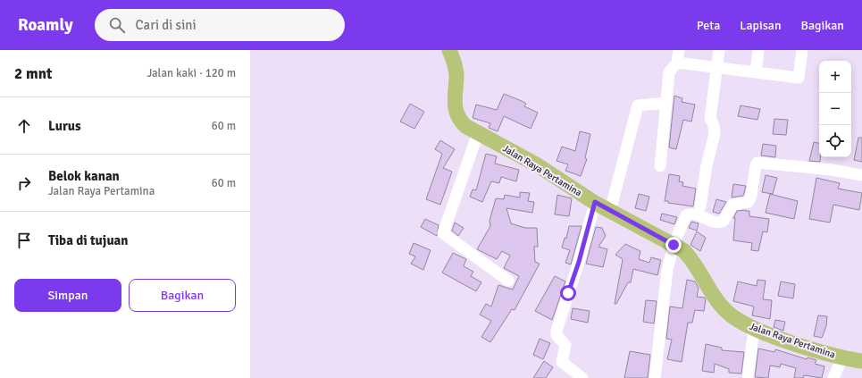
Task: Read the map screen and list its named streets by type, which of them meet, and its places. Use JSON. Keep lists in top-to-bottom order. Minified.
{"streets":{"main road":["Jalan Raya Pertamina"]},"page":{"header":"Roamly","search":"Cari di sini","nav":["Peta","Lapisan","Bagikan"],"heading":["2 mnt","Jalan kaki · 120 m"],"map_buttons":["+","−"],"list":[["Lurus","60 m"],["Belok kanan","Jalan Raya Pertamina","60 m"],"Tiba di tujuan"],"buttons":["Simpan","Bagikan"]}}
